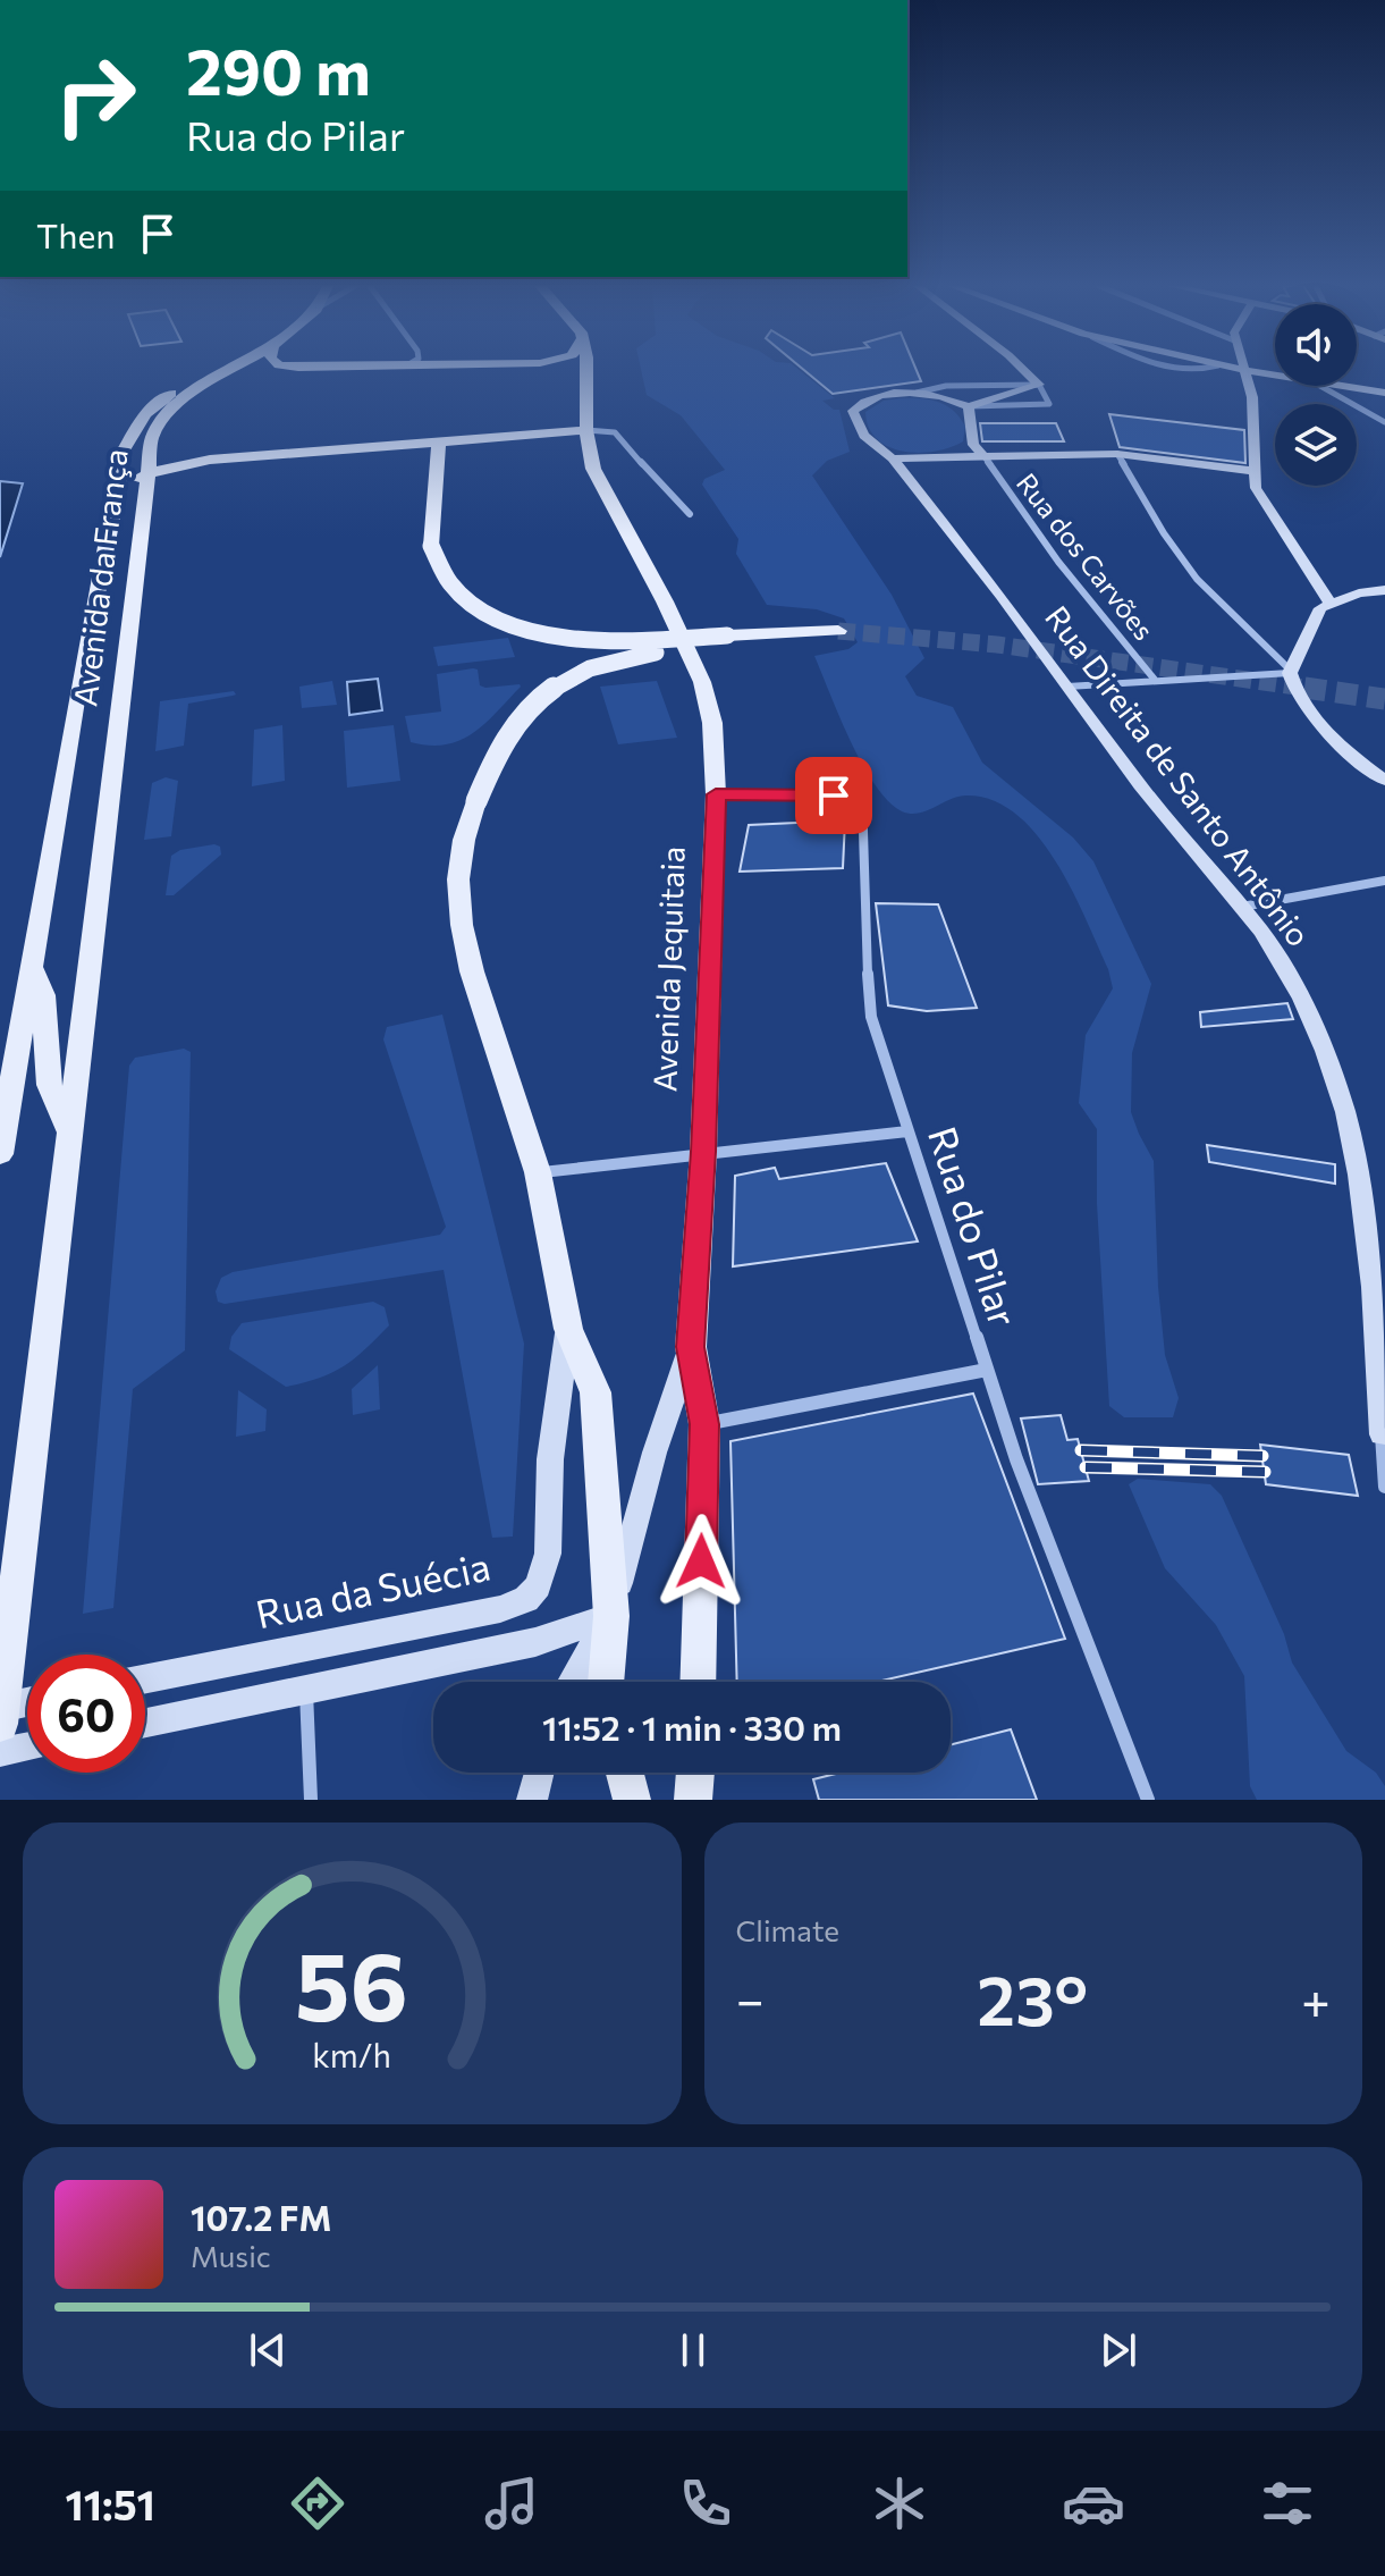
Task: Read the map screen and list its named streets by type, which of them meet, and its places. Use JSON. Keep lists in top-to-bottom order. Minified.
{"streets":{"main road":["Avenida da França","Avenida Jequitaia"],"street":["Rua dos Carvões","Rua Direita de Santo Antônio","Rua do Pilar","Rua da Suécia"]},"crossings":[["Avenida Jequitaia","Rua do Pilar"]],"page":{"turn":["290 m","Rua do Pilar"],"then":"Then","limit":"60","trip":"11:52 · 1 min · 330 m","tile":"Climate","heat":["−","23°","+"],"song":["107.2 FM","Music"],"tabs":"11:51","gauge":["56","km/h"]}}
